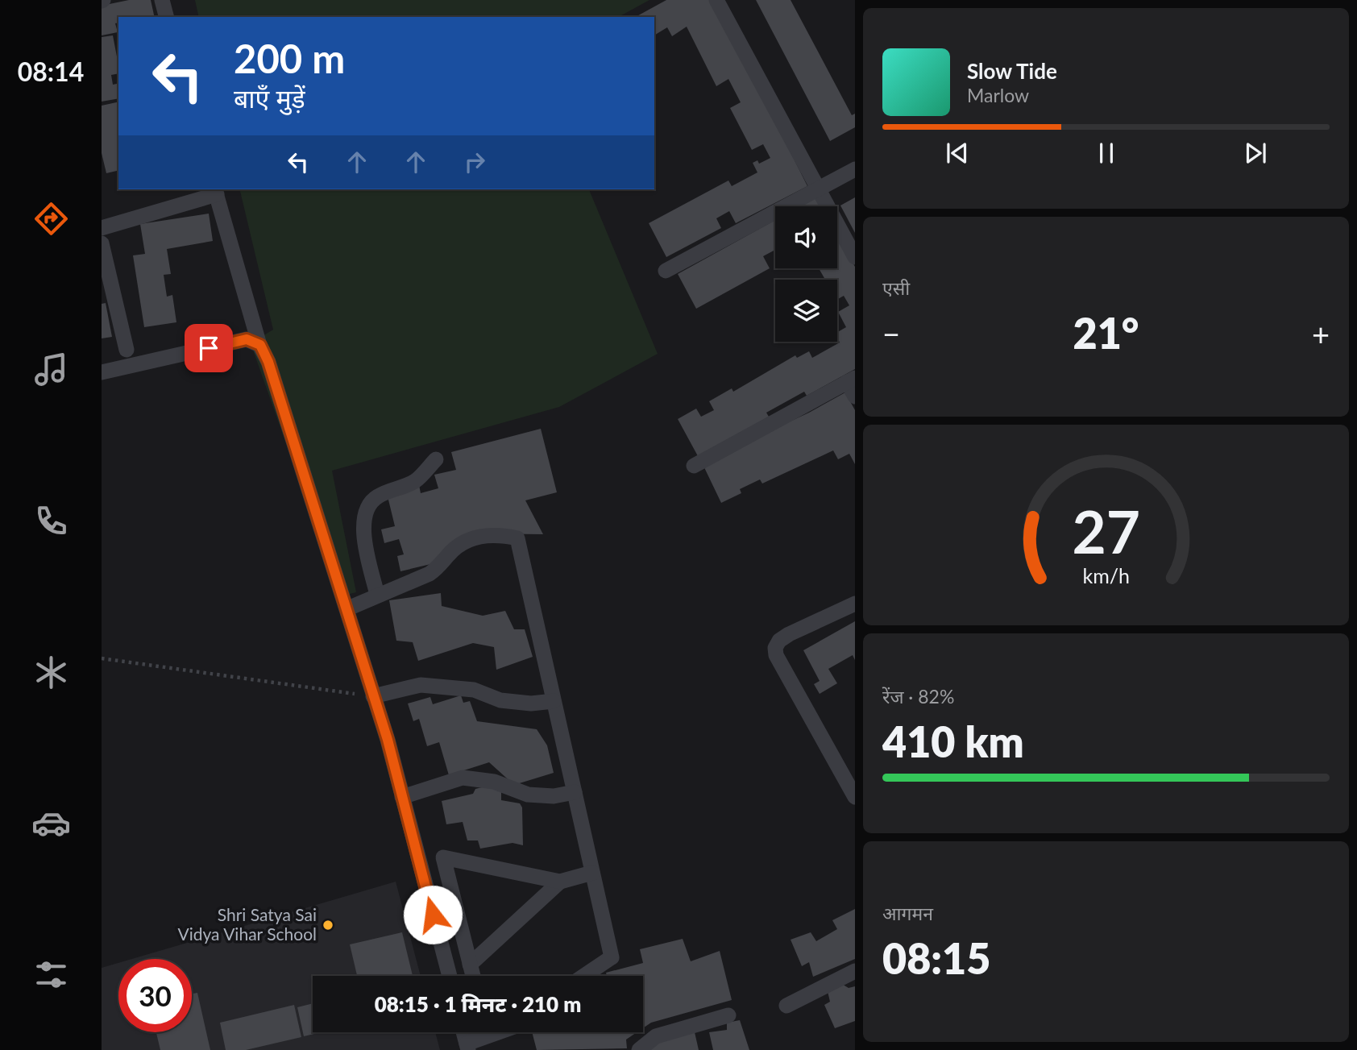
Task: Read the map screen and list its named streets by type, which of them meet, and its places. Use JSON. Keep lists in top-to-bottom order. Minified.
{"places":["Shri Satya Sai Vidya Vihar School"],"page":{"tabs":"08:14","turn":["200 m","बाएँ मुड़ें"],"song":["Slow Tide","Marlow"],"tile":["एसी",["रेंज · 82%","410 km"],["आगमन","08:15"]],"heat":["−","21°","+"],"limit":"30","trip":"08:15 · 1 मिनट · 210 m","gauge":["27","km/h"]}}
